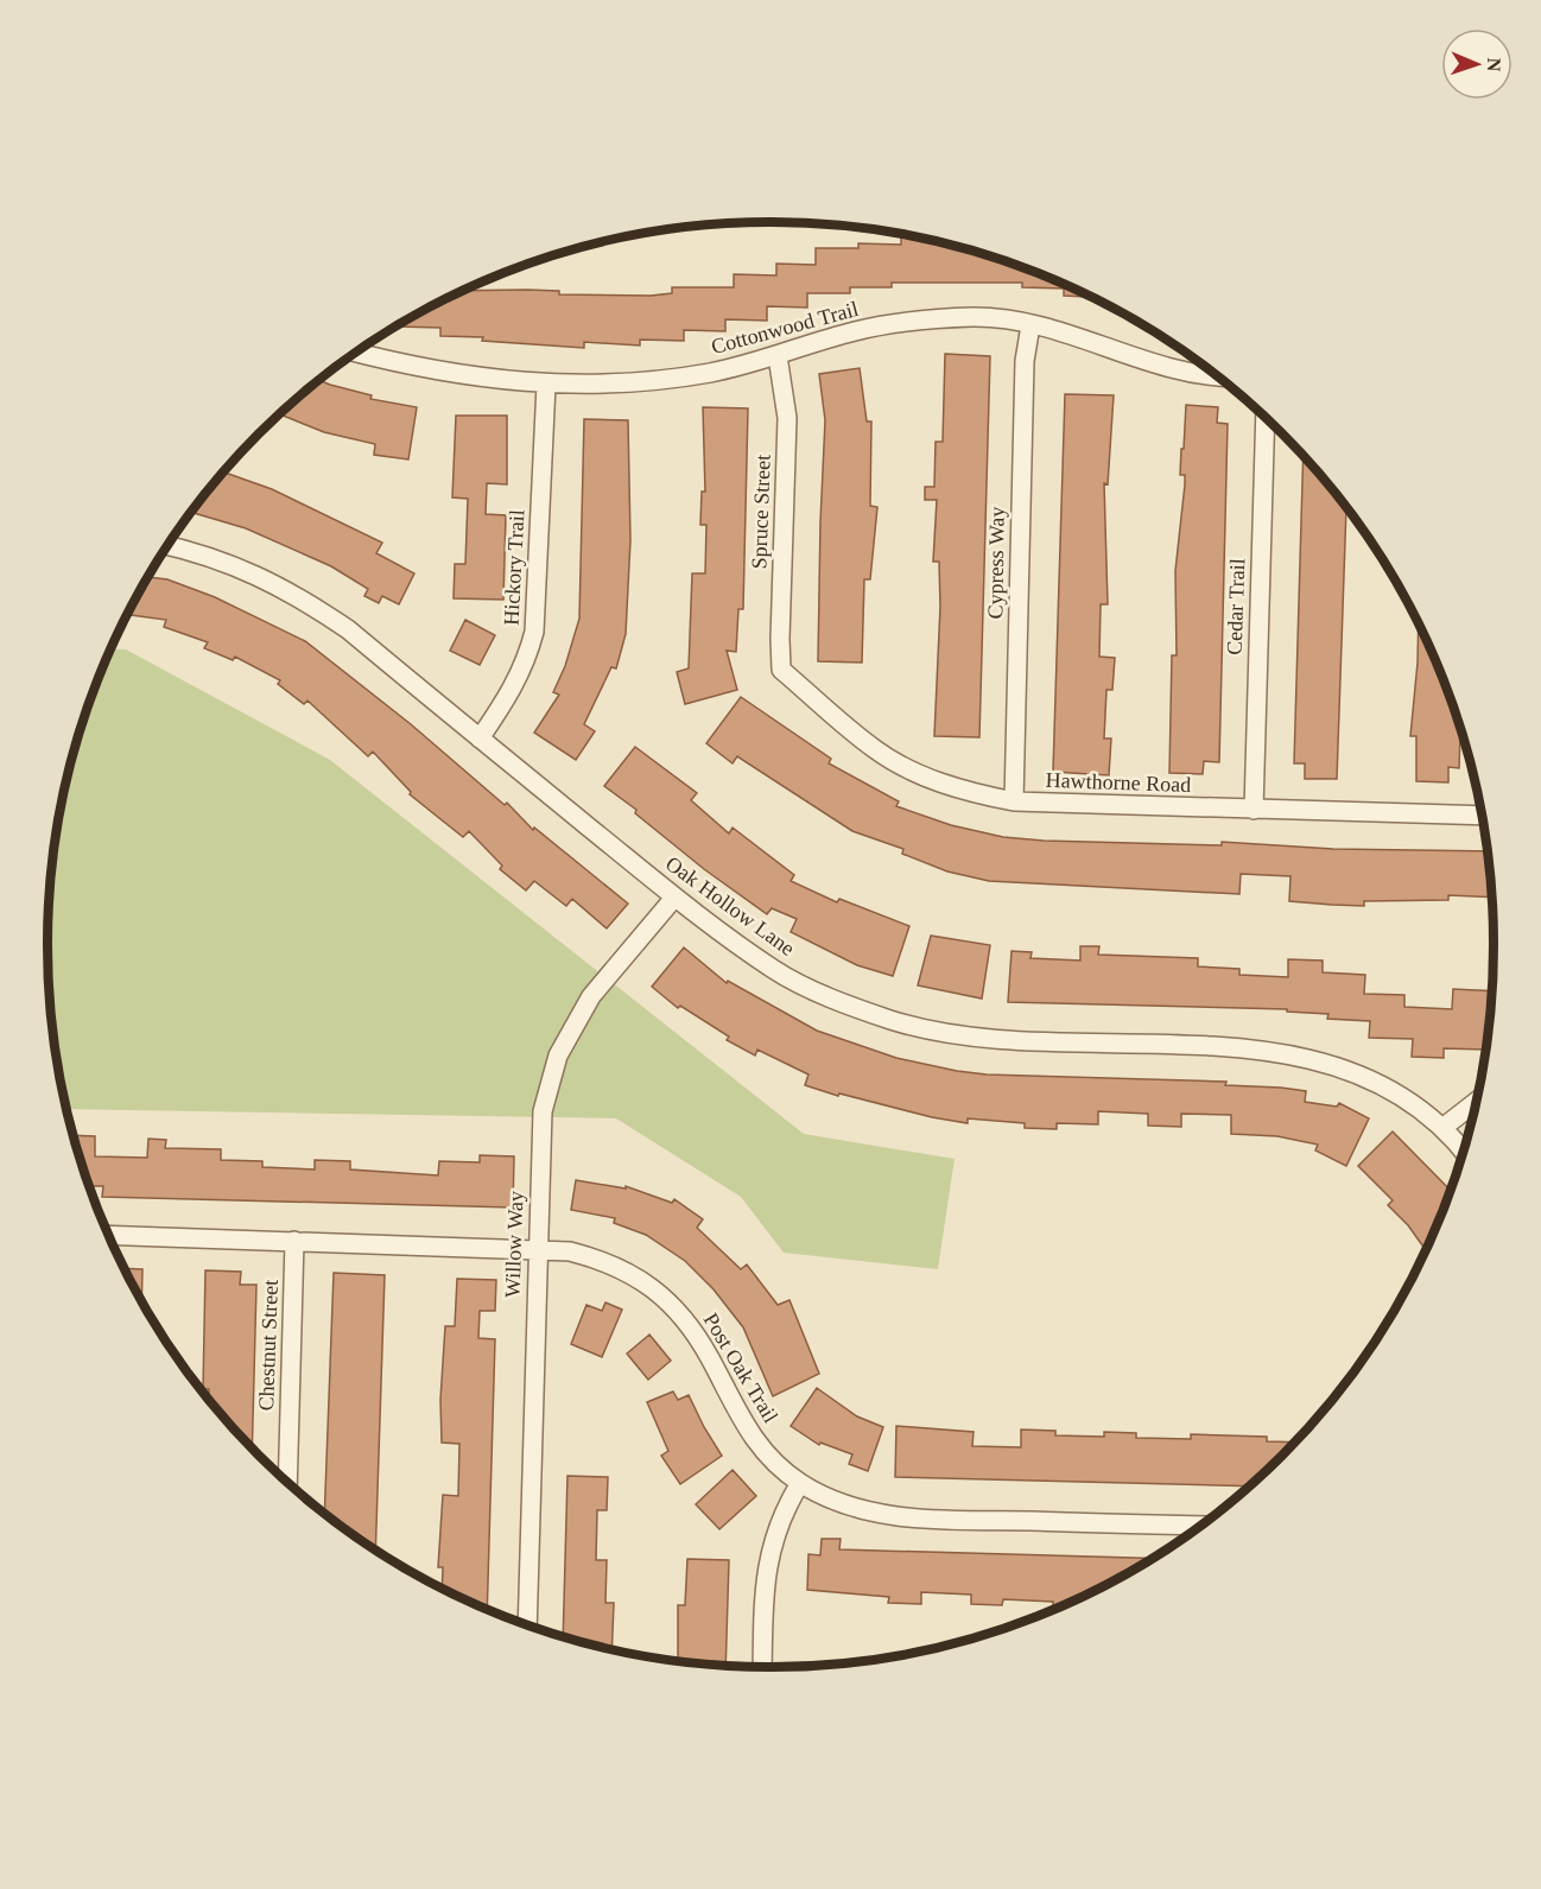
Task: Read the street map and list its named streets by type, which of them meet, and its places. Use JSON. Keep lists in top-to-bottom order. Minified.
{"streets":{"street":["Cottonwood Trail","Spruce Street","Cypress Way","Hickory Trail","Cedar Trail","Hawthorne Road","Oak Hollow Lane","Willow Way","Chestnut Street","Post Oak Trail"]},"crossings":[["Cottonwood Trail","Spruce Street"],["Cottonwood Trail","Cypress Way"],["Cottonwood Trail","Hickory Trail"],["Spruce Street","Hawthorne Road"],["Cypress Way","Hawthorne Road"],["Hickory Trail","Oak Hollow Lane"],["Cedar Trail","Hawthorne Road"],["Oak Hollow Lane","Willow Way"],["Willow Way","Post Oak Trail"],["Chestnut Street","Post Oak Trail"]],"north":"right"}
